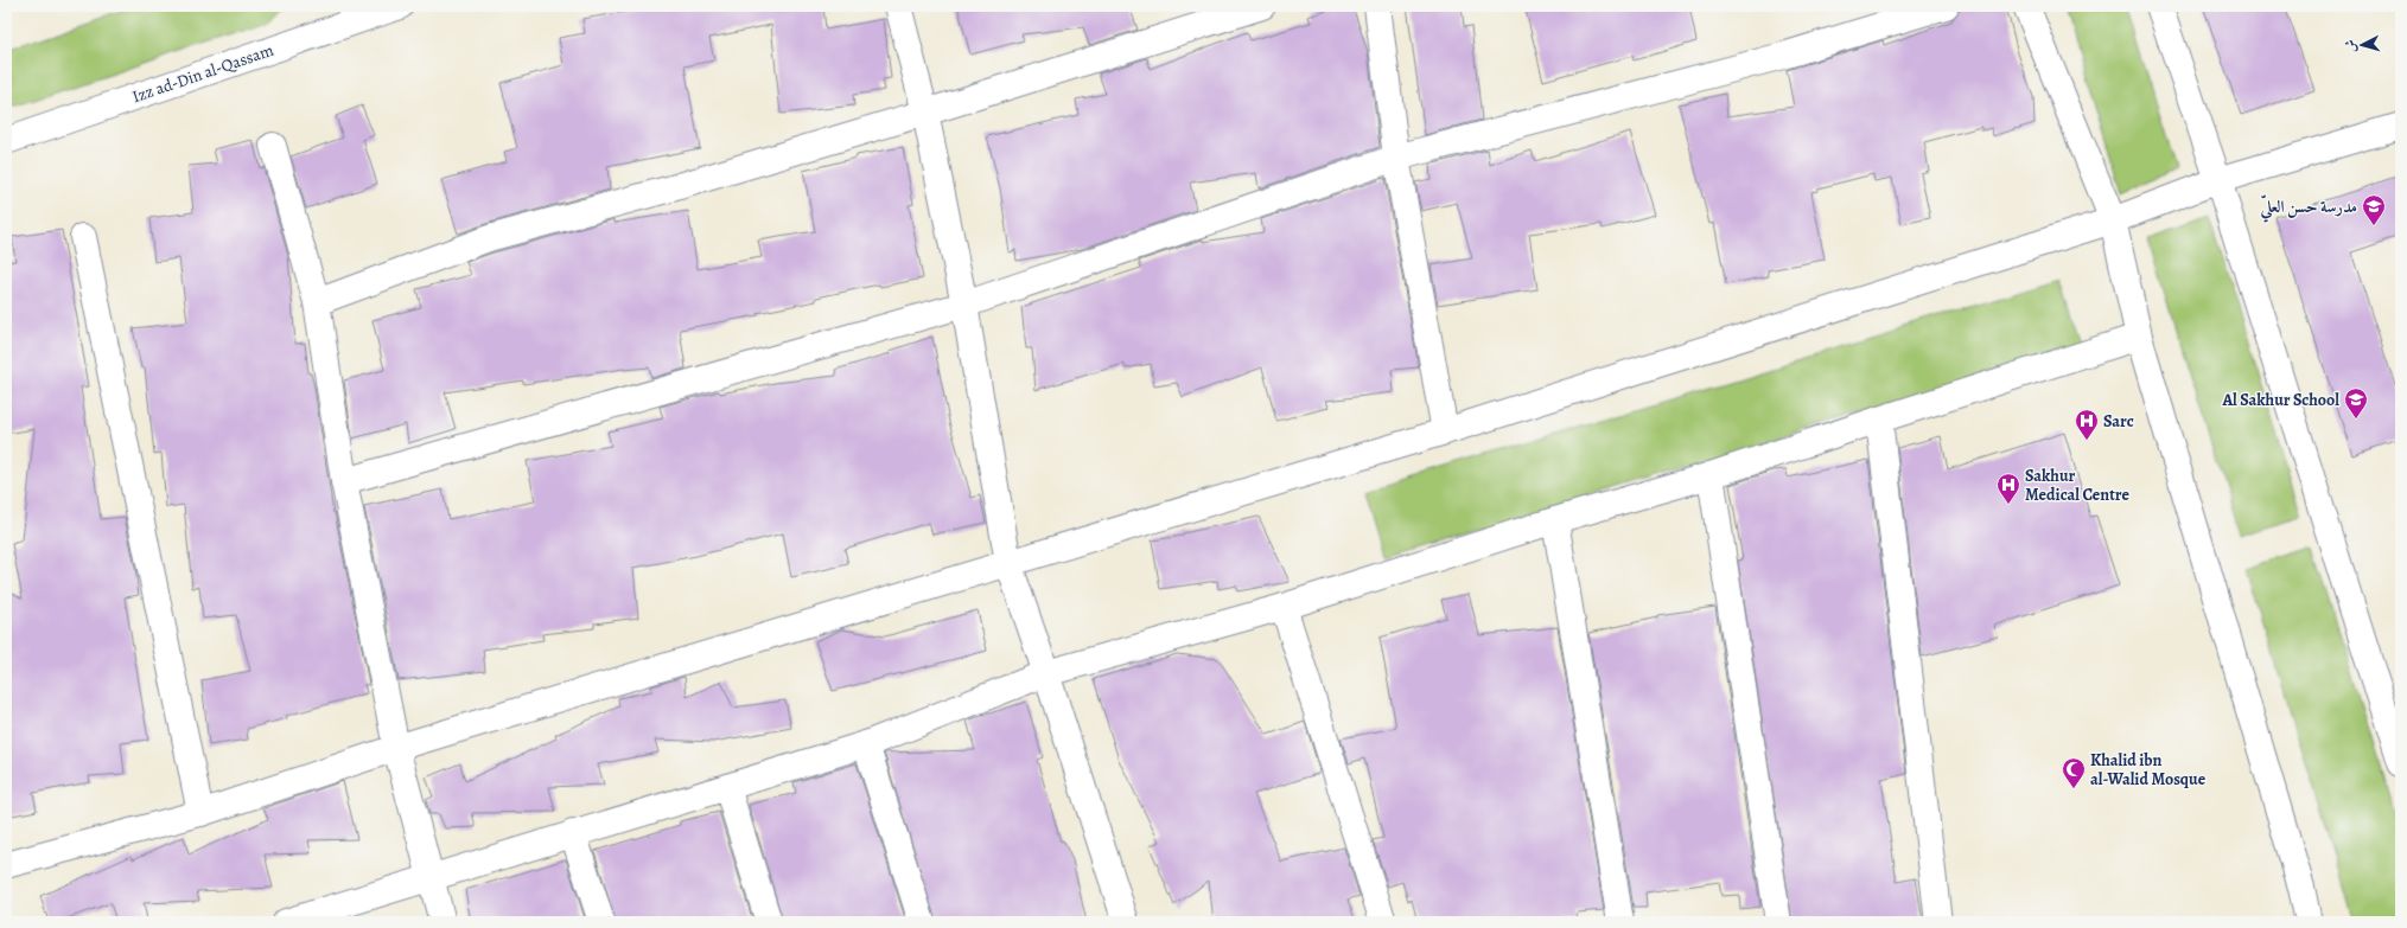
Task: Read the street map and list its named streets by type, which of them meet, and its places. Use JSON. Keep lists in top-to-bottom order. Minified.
{"streets":{"main road":["Izz ad-Din al-Qassam"]},"places":{"school or university":["مدرسة حسن العليّ","Al Sakhur School"],"hospital":["Sarc","Sakhur Medical Centre"],"mosque":["Khalid ibn al-Walid Mosque"]},"north":"left"}
